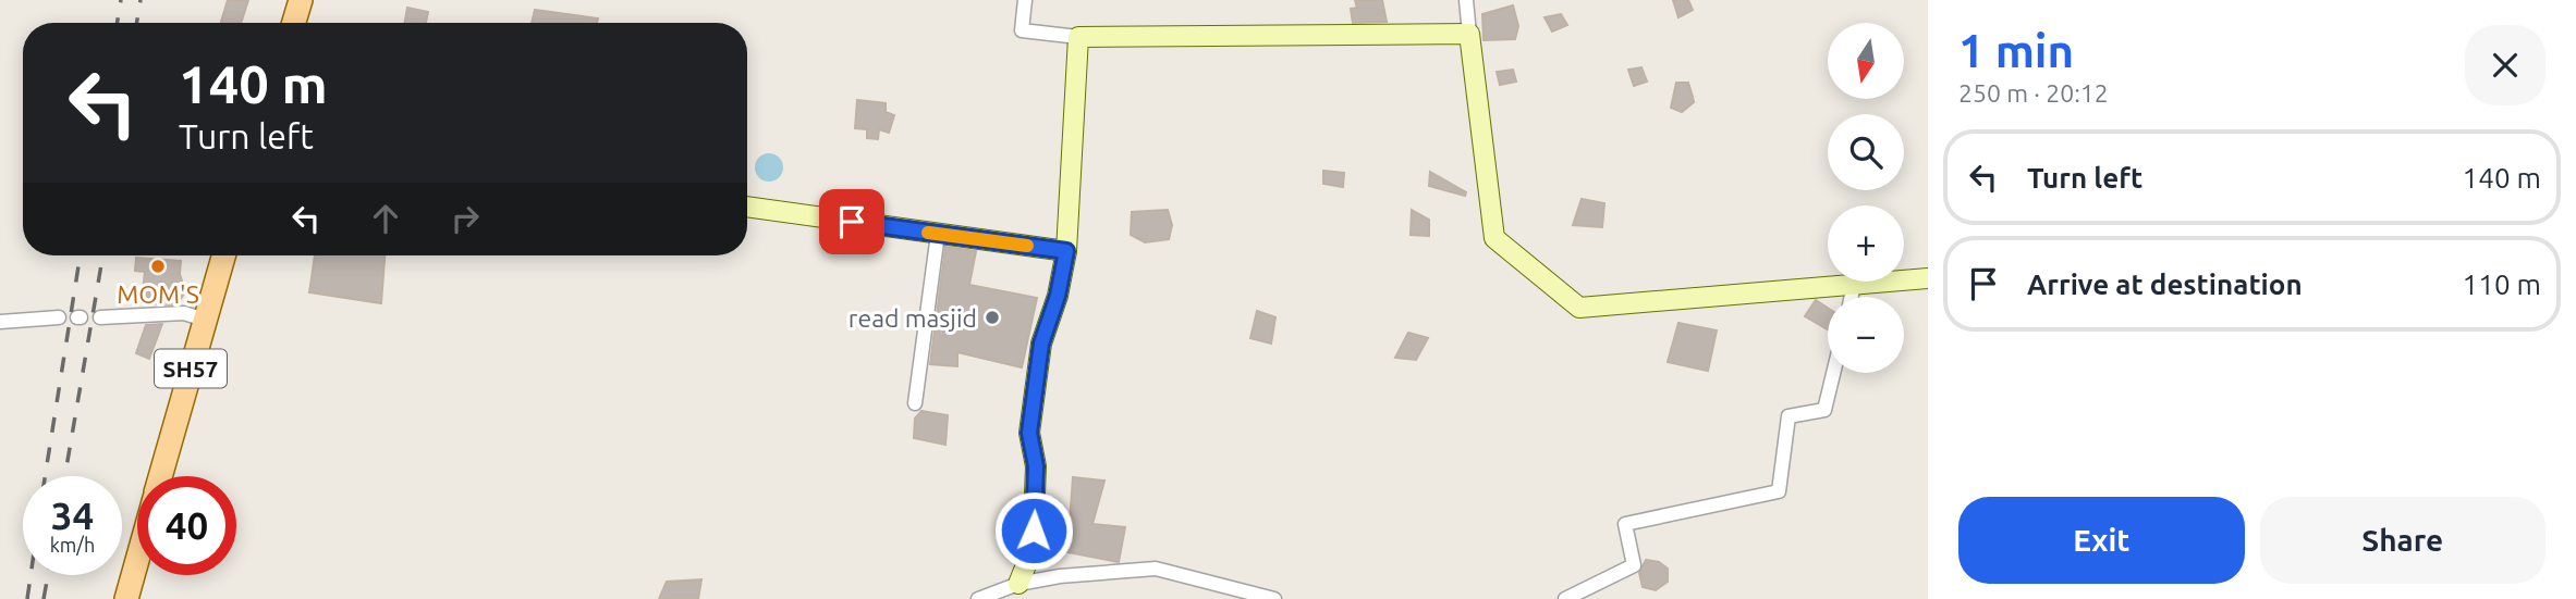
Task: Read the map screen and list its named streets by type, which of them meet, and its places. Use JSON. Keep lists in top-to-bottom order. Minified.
{"streets":{"main road":["SH57"]},"places":["MOM'S","read masjid"],"north":"bottom","page":{"heading":["1 min","250 m · 20:12"],"map_buttons":["+","−"],"turn":["140 m","Turn left"],"list":[{"name":"Turn left","value":"140 m"},{"name":"Arrive at destination","value":"110 m"}],"speed":"34 km/h","limit":"40","buttons":["Exit","Share"]}}
